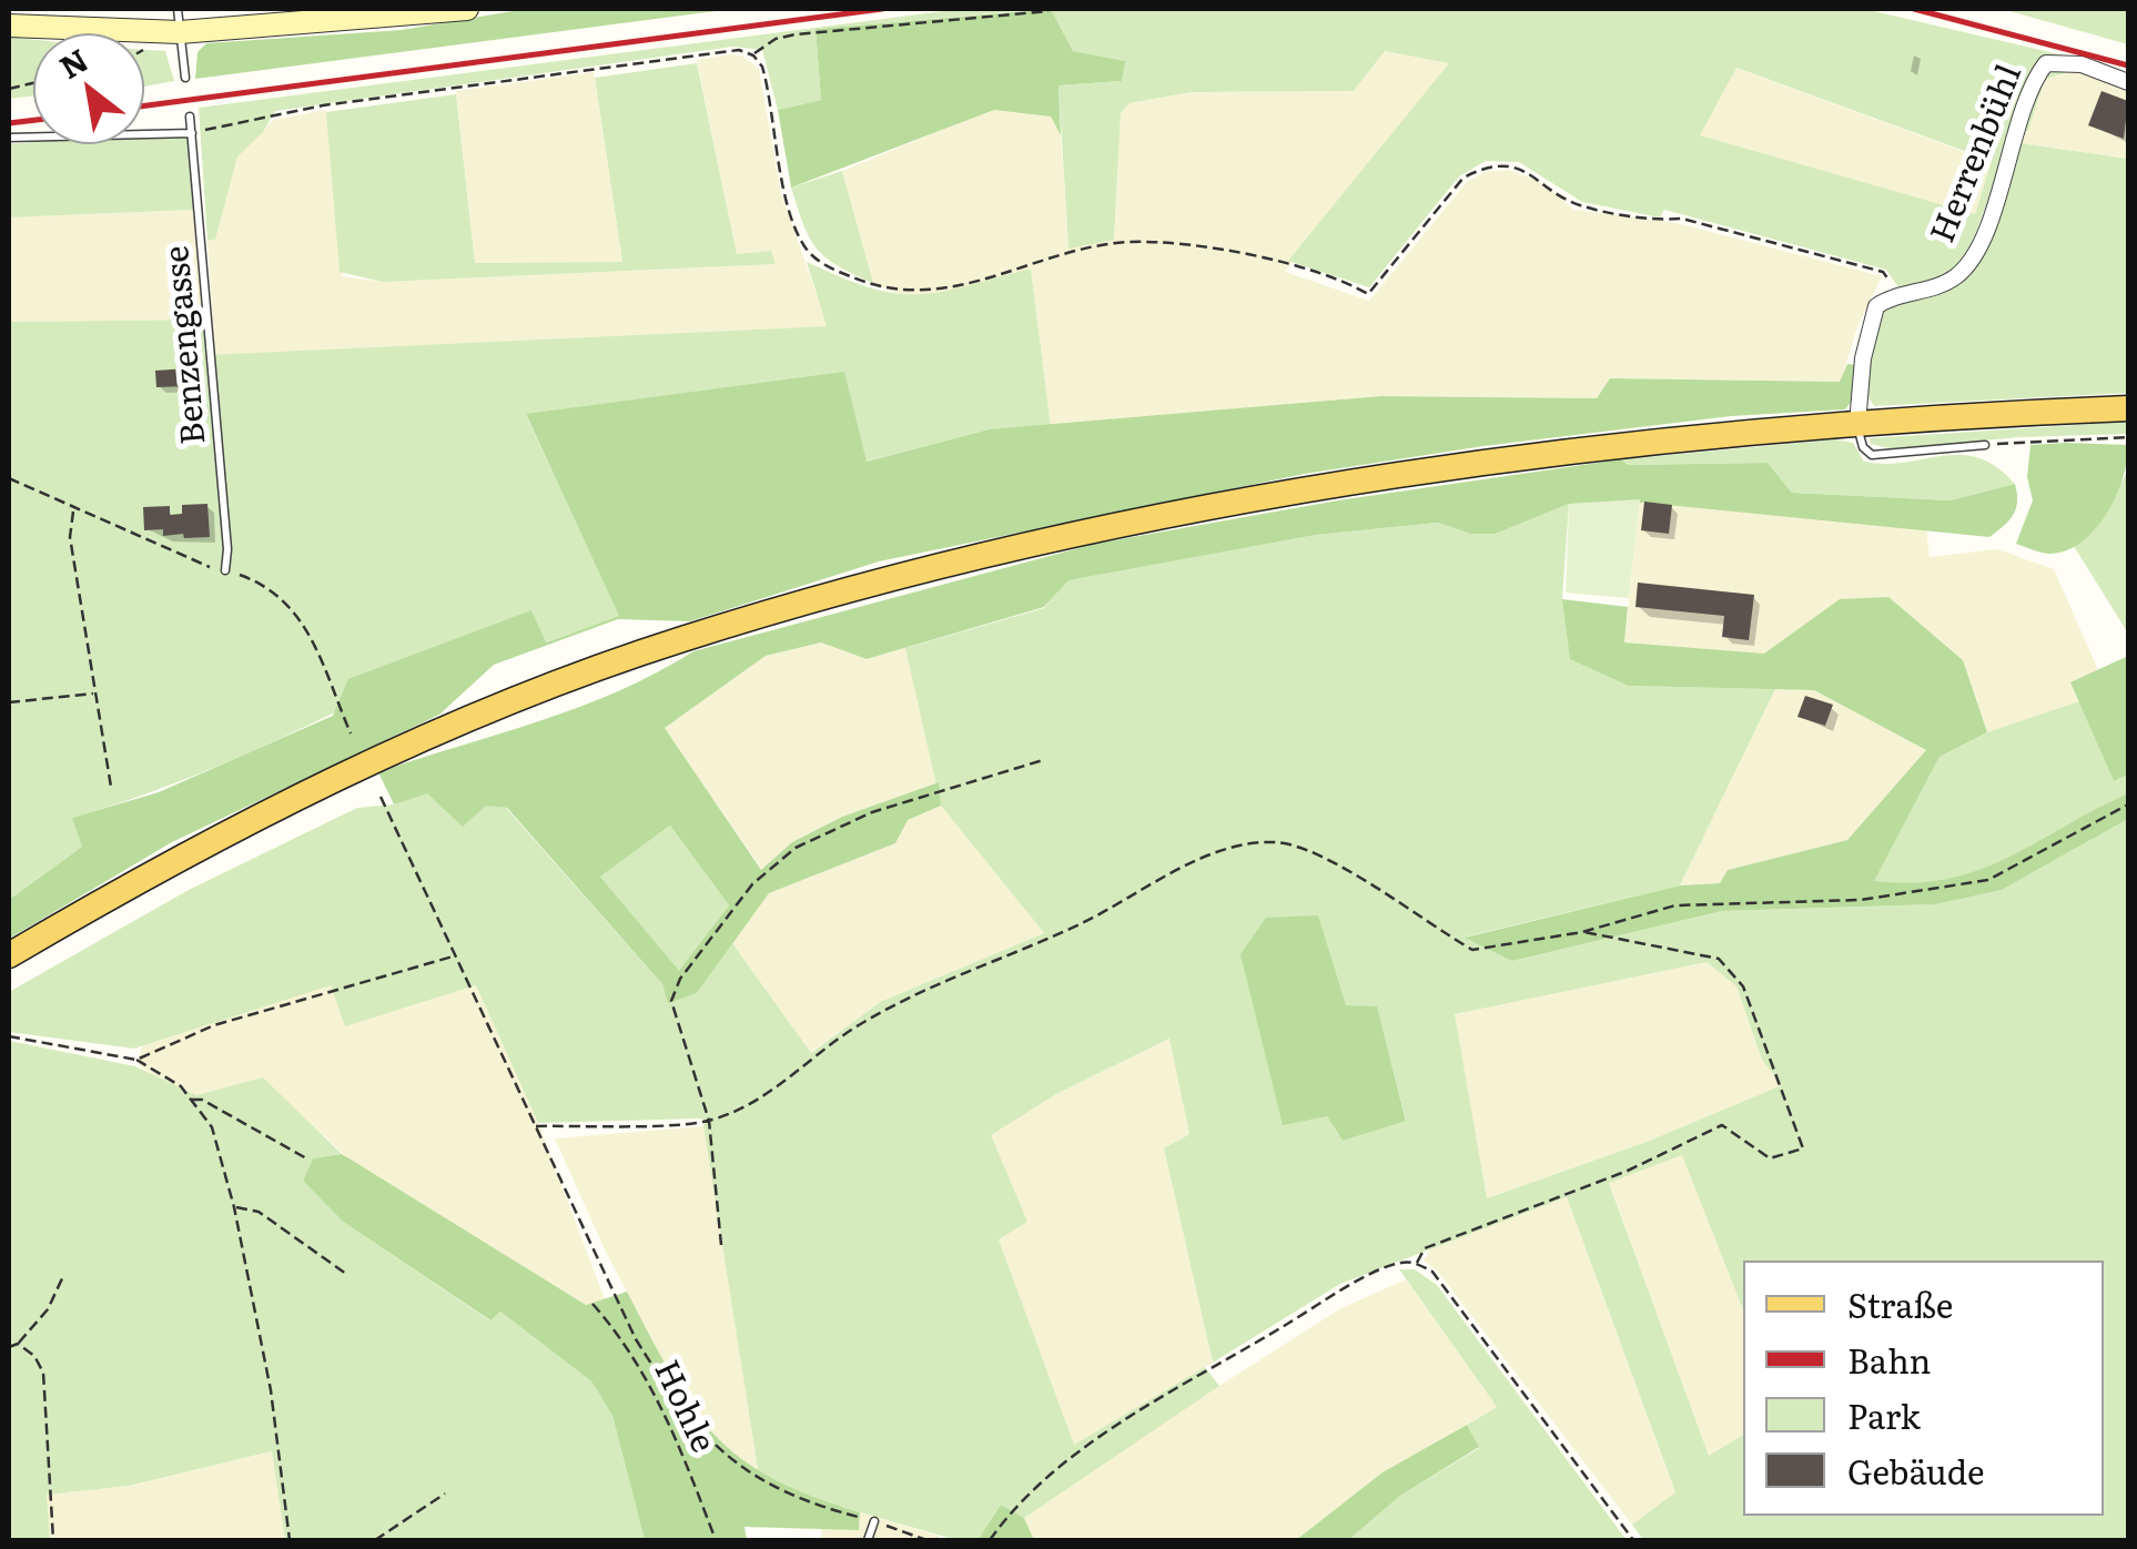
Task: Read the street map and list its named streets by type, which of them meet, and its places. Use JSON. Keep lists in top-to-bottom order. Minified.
{"streets":{"street":["Herrenbühl"],"lane":["Benzengasse"],"path":["Hohle"]},"legend":["Straße","Bahn","Park","Gebäude"],"north":"top left"}
